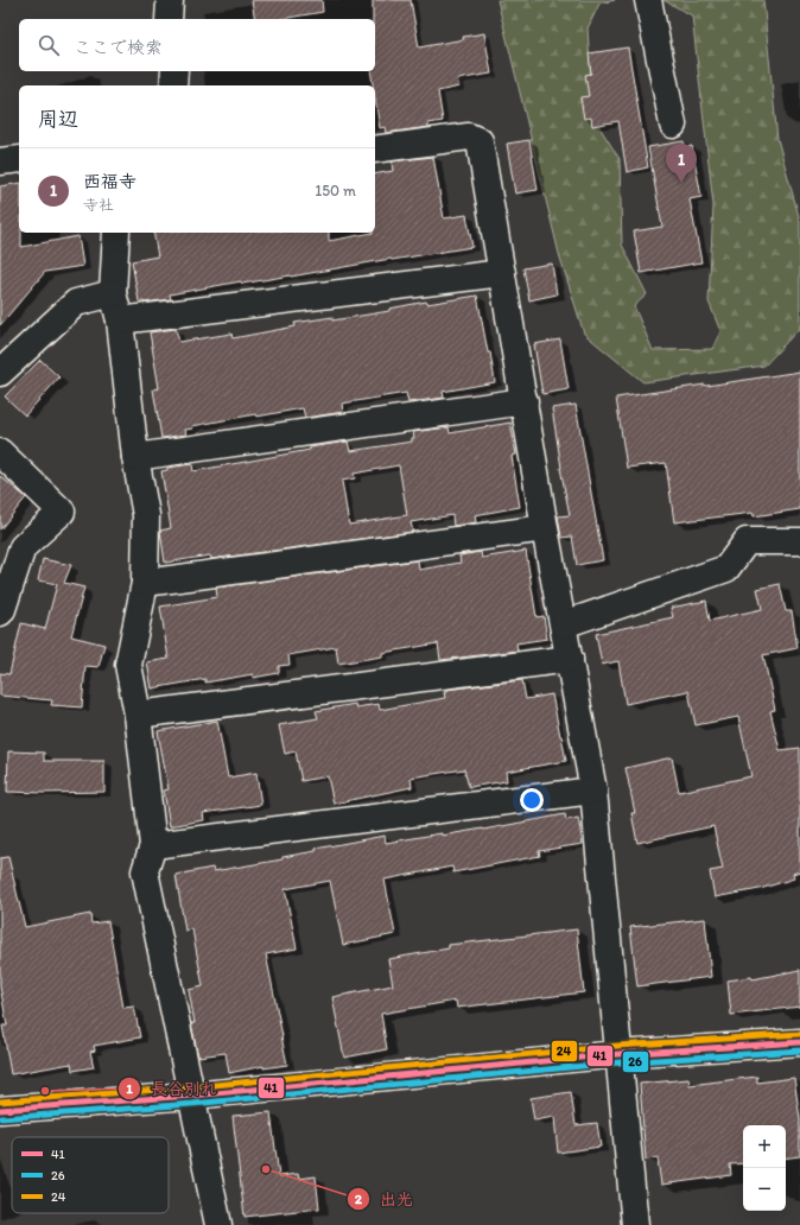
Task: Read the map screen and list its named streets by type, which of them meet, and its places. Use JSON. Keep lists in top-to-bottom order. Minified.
{"places":["長谷別れ","出光"],"lines":["transit line 24","transit line 41","transit line 26"],"legend":["41","26","24"],"page":{"search":"ここで検索","heading":"周辺","pins":"1","list":[{"mark":"1","name":"西福寺","note":"寺社","value":"150 m"}],"map_buttons":["+","−"]}}
